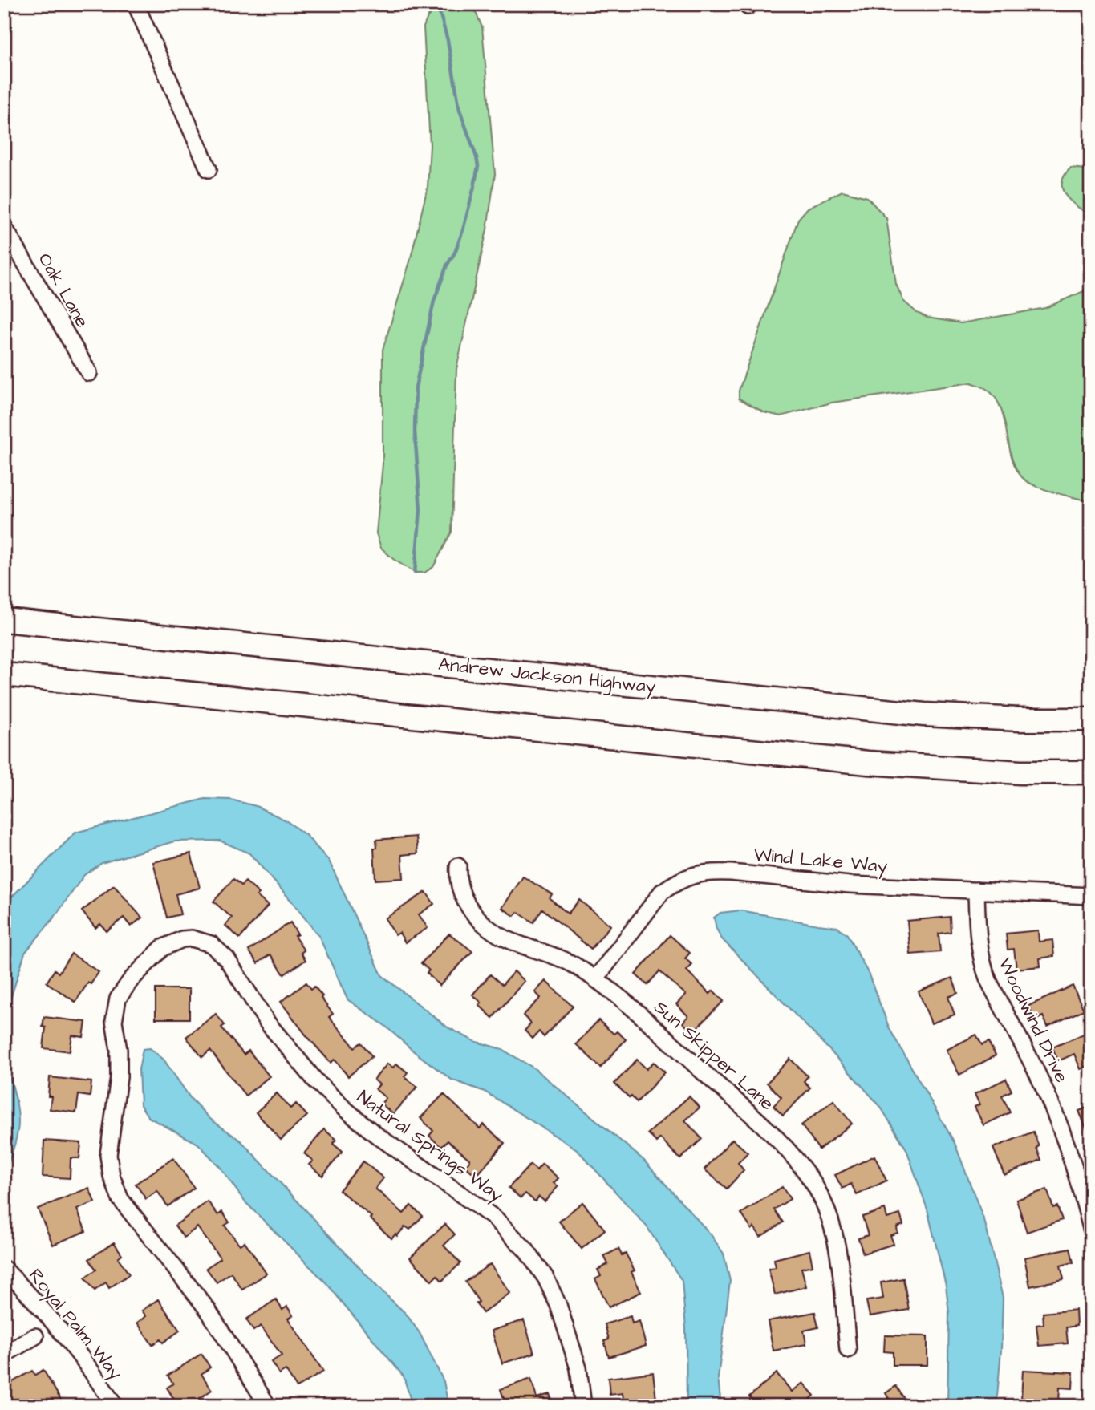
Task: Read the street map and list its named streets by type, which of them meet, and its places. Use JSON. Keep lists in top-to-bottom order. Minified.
{"streets":{"highway":["Andrew Jackson Highway"],"street":["Oak Lane","Wind Lake Way","Woodwind Drive","Sun Skipper Lane","Natural Springs Way","Royal Palm Way"]},"crossings":[["Wind Lake Way","Woodwind Drive"],["Wind Lake Way","Sun Skipper Lane"]]}
